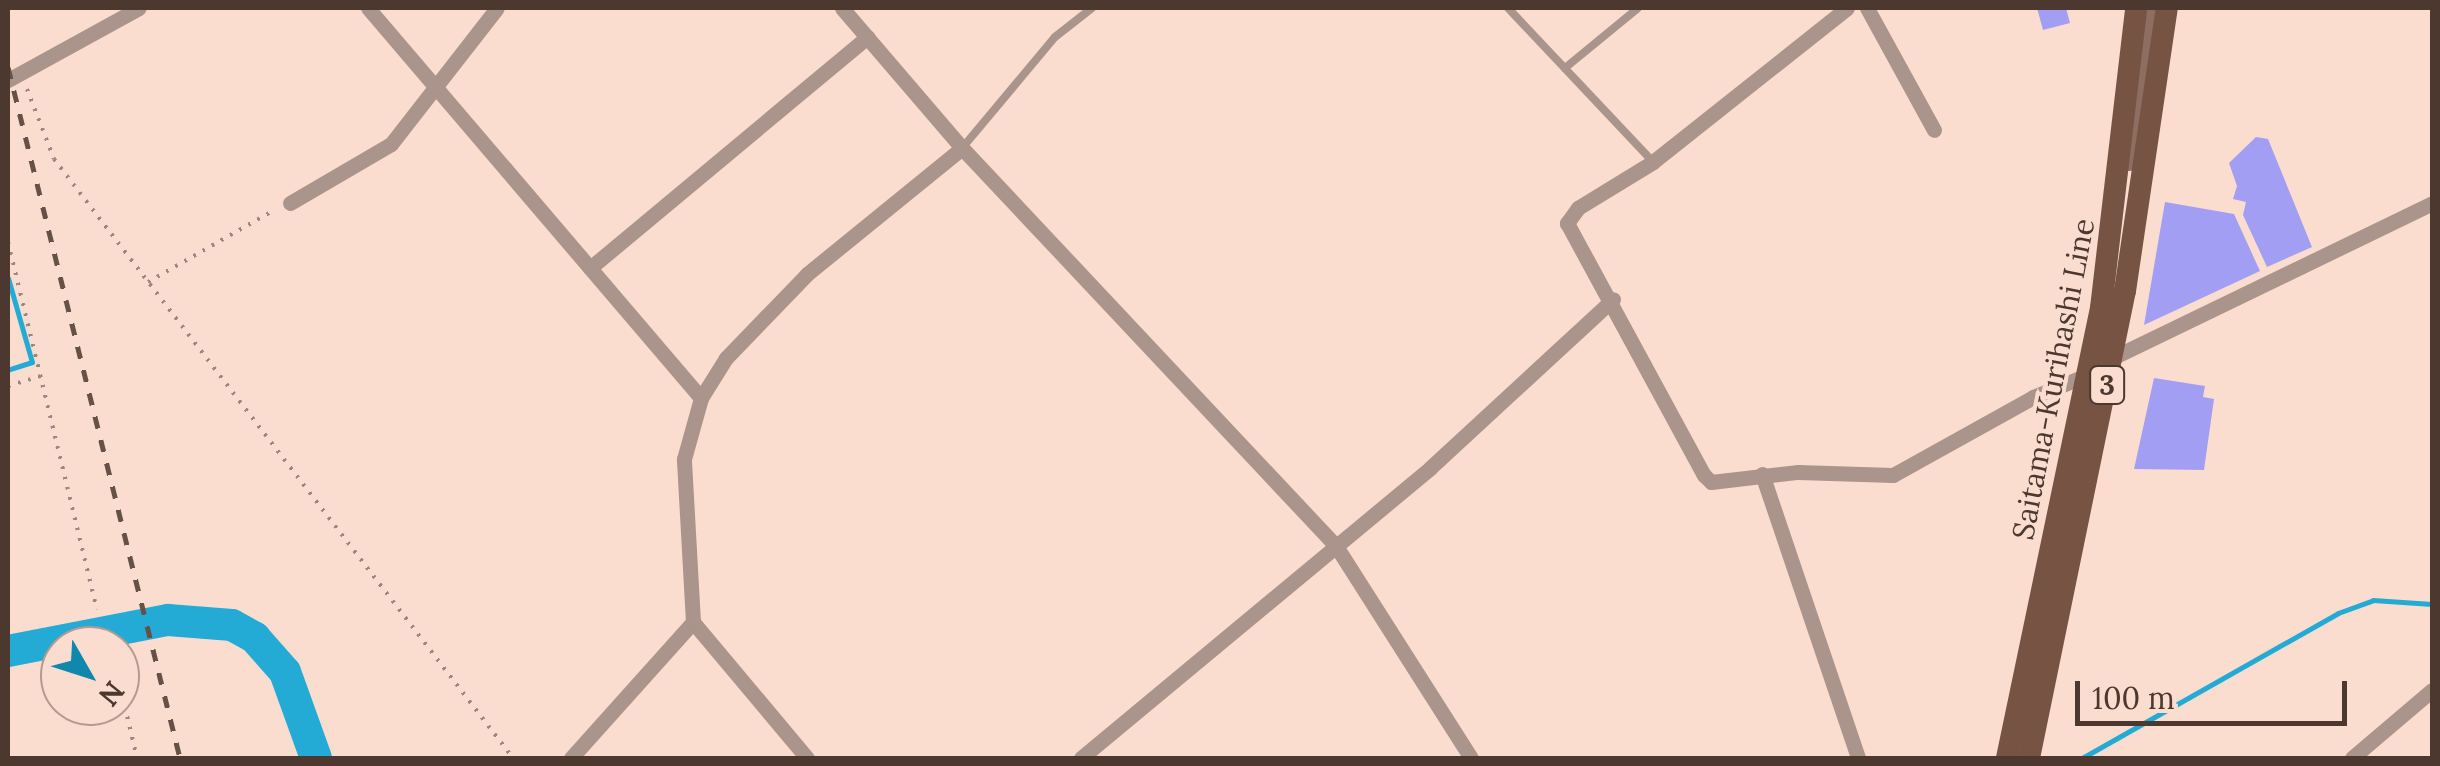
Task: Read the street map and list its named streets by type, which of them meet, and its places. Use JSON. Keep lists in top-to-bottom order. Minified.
{"streets":{"main road":["Saitama-Kurihashi Line","3"]},"scale_bar":"100 m","north":"bottom right"}
